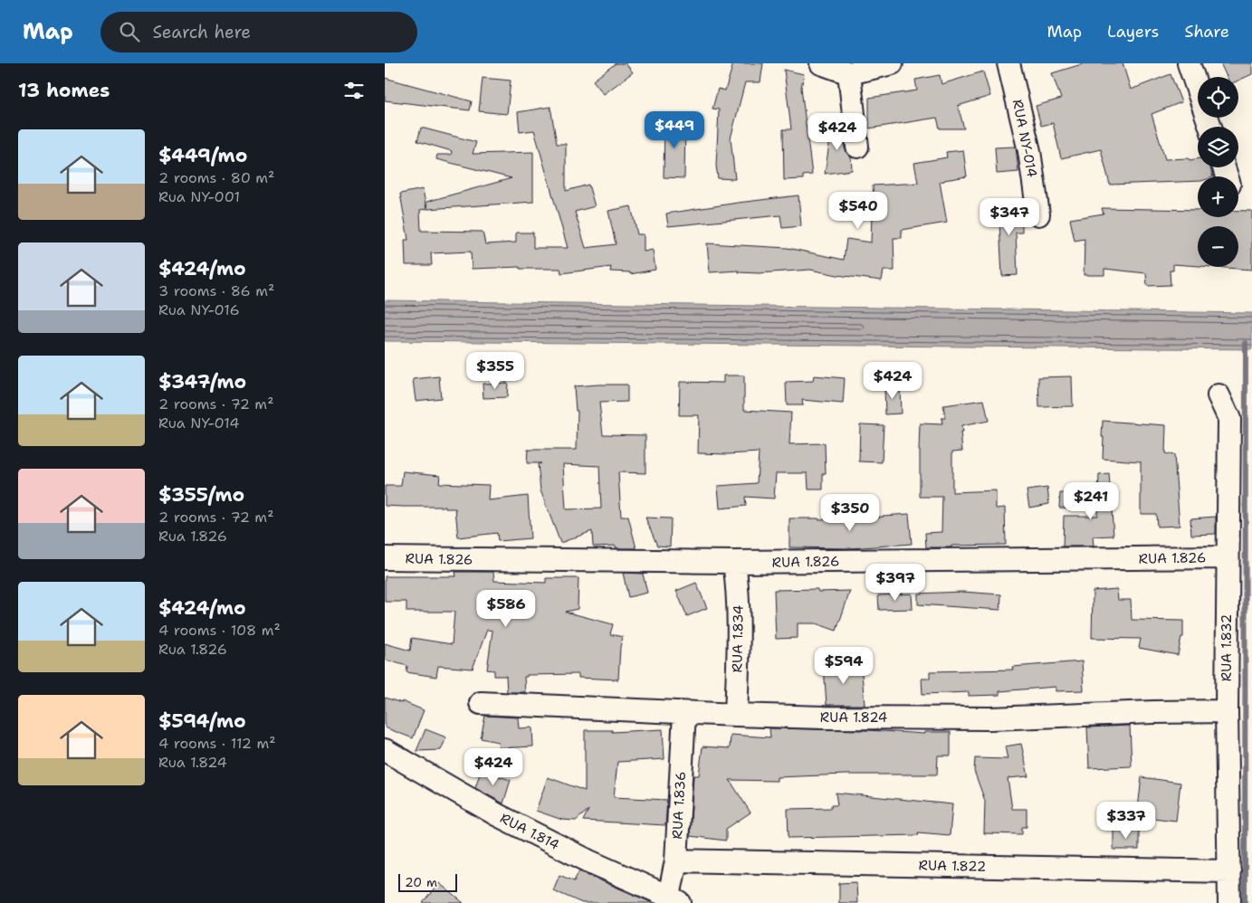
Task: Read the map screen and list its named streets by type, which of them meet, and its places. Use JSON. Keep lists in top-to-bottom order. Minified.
{"streets":{"street":["RUA NY-014","RUA 1.826","RUA 1.834","RUA 1.832","RUA 1.824","RUA 1.836","RUA 1.814","RUA 1.822"]},"crossings":[["RUA 1.826","RUA 1.834"],["RUA 1.826","RUA 1.832"],["RUA 1.834","RUA 1.824"],["RUA 1.832","RUA 1.824"],["RUA 1.832","RUA 1.822"],["RUA 1.824","RUA 1.836"],["RUA 1.836","RUA 1.814"],["RUA 1.836","RUA 1.822"]],"scale_bar":"20 m","page":{"header":"Map","search":"Search here","nav":["Map","Layers","Share"],"heading":"13 homes","map_buttons":["+","−"],"price":["$449","$424","$540","$347","$355","$424","$241","$350","$397","$586","$594","$424","$337"],"list":[{"name":"$449/mo","note":"2 rooms · 80 m² · Rua NY-001"},{"name":"$424/mo","note":"3 rooms · 86 m² · Rua NY-016"},{"name":"$347/mo","note":"2 rooms · 72 m² · Rua NY-014"},{"name":"$355/mo","note":"2 rooms · 72 m² · Rua 1.826"},{"name":"$424/mo","note":"4 rooms · 108 m² · Rua 1.826"},{"name":"$594/mo","note":"4 rooms · 112 m² · Rua 1.824"}],"scale":"20 m"}}
